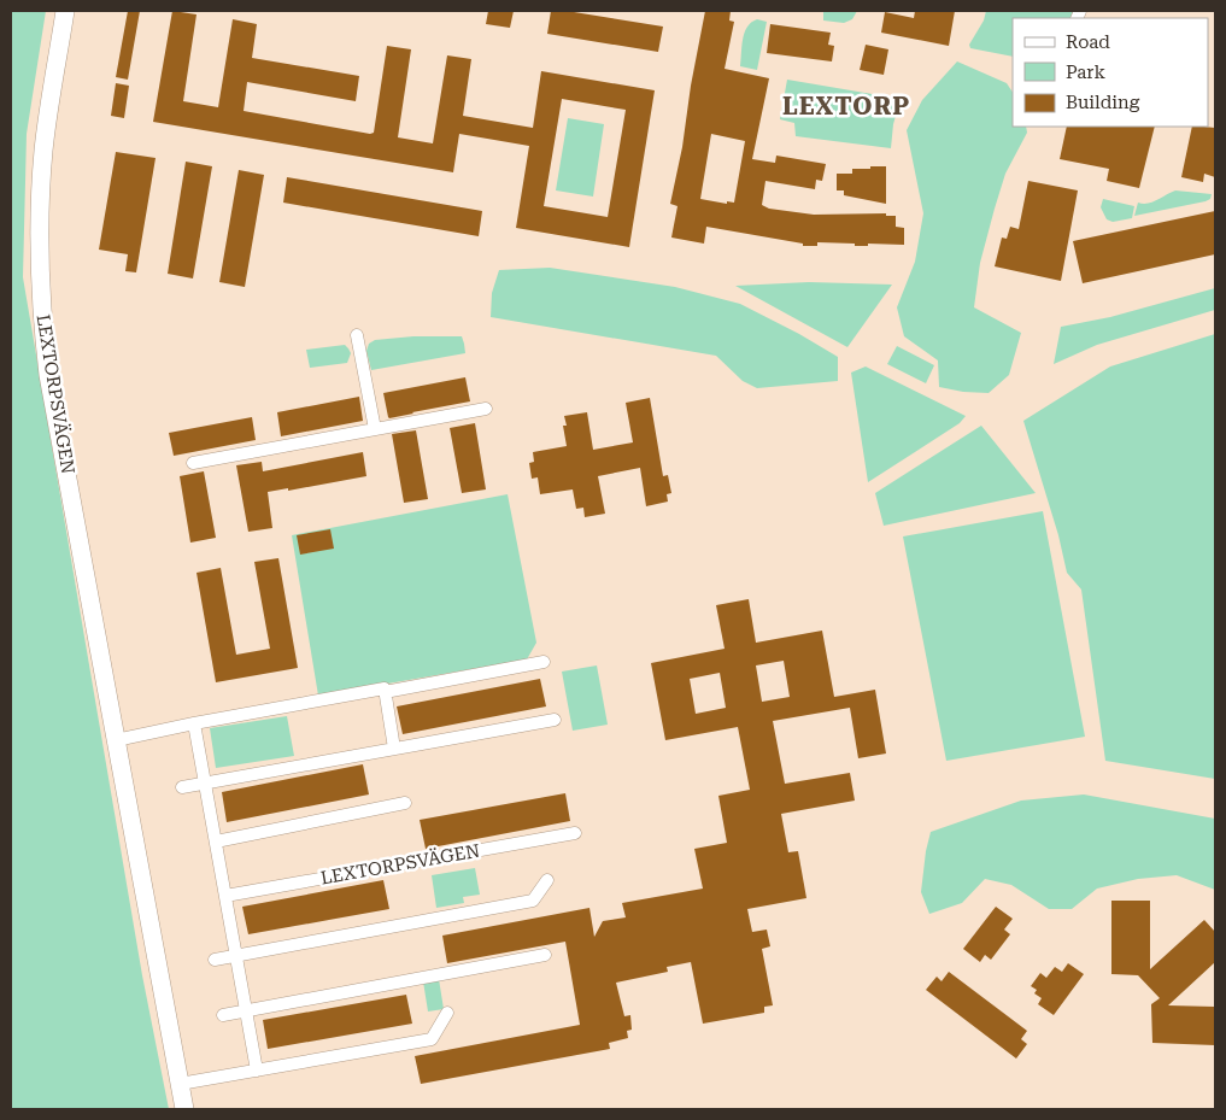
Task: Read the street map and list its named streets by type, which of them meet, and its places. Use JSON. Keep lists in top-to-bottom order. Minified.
{"streets":{"street":["LEXTORPSVÄGEN"]},"districts":["LEXTORP"],"legend":["Road","Park","Building"]}
